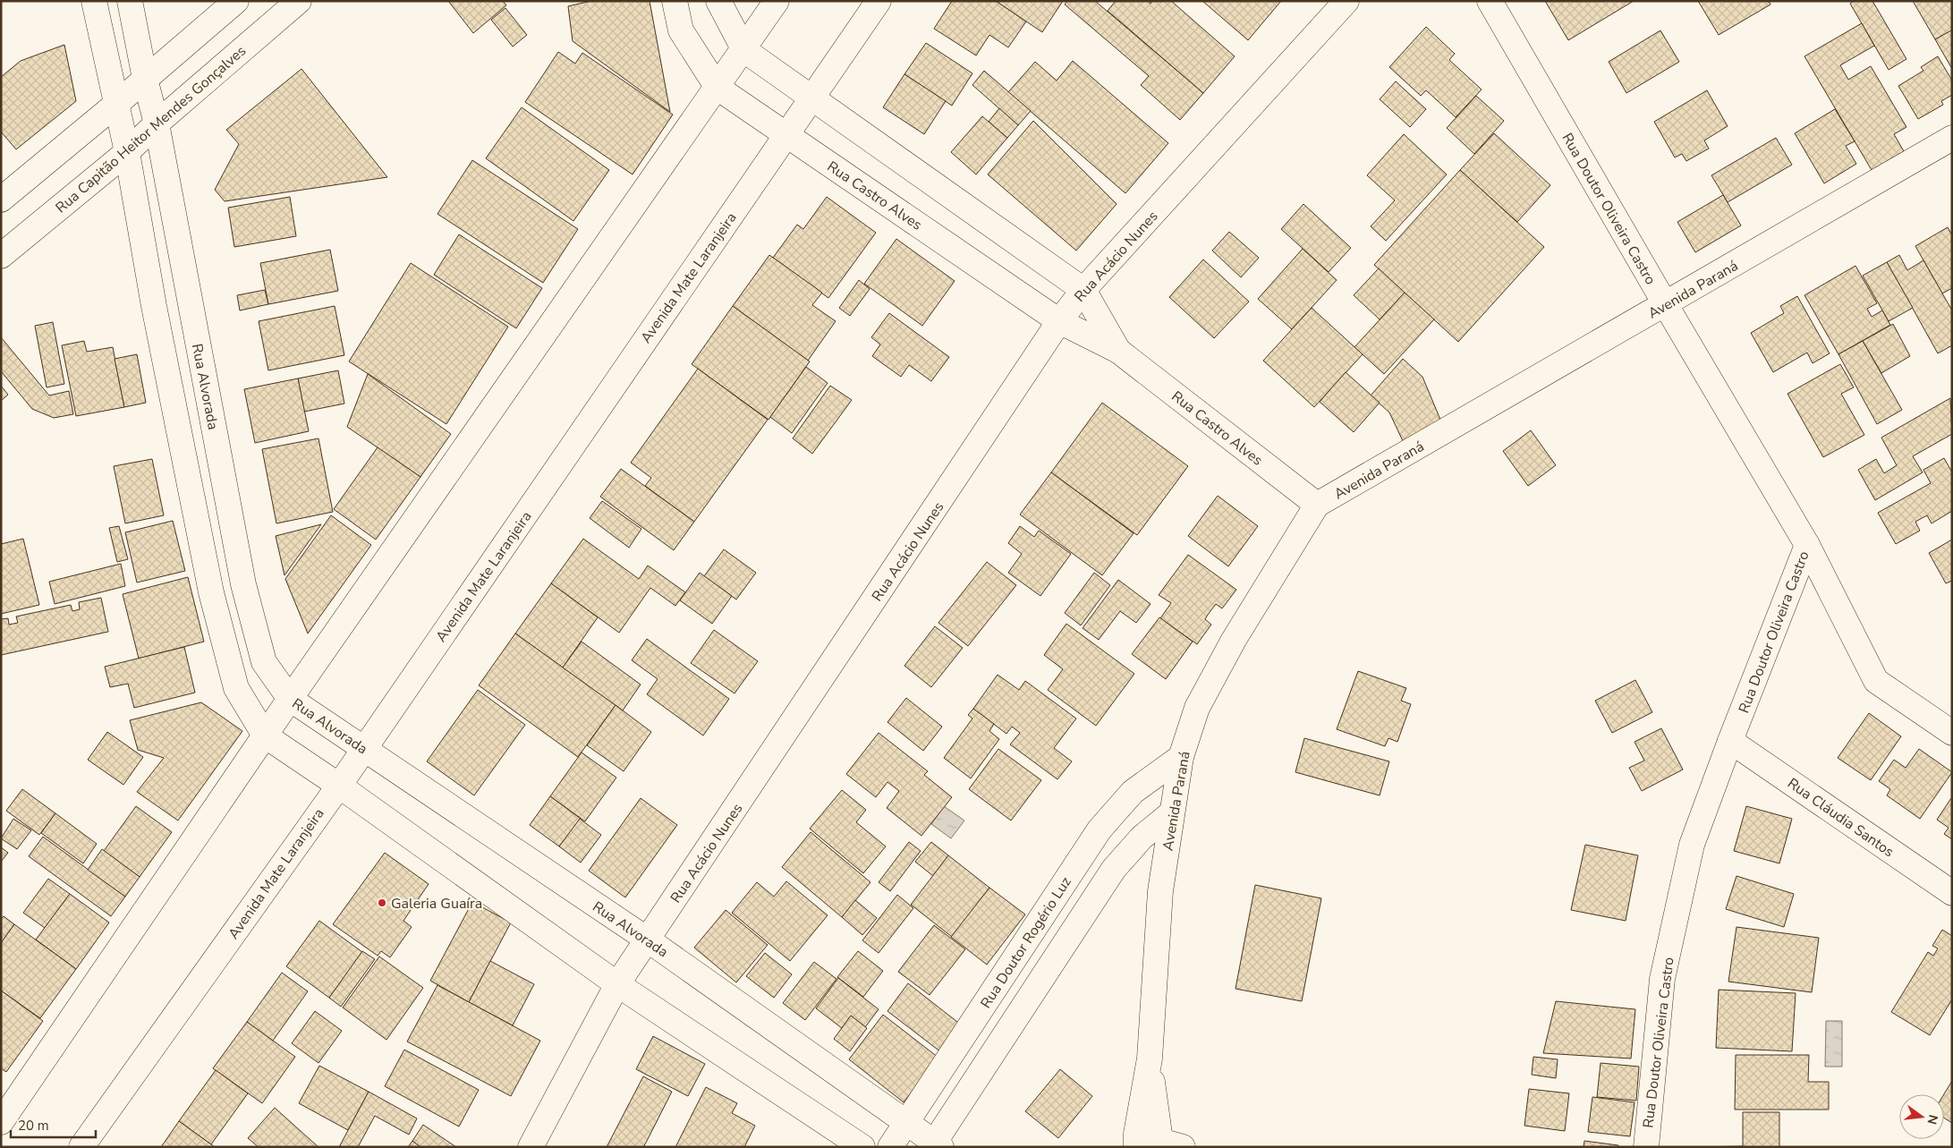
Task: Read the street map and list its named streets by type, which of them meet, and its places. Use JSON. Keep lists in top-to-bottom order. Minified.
{"streets":{"street":["Rua Capitão Heitor Mendes Gonçalves","Rua Castro Alves","Rua Doutor Oliveira Castro","Rua Acácio Nunes","Avenida Mate Laranjeira","Avenida Paraná","Rua Alvorada","Rua Cláudia Santos","Rua Doutor Rogério Luz"]},"crossings":[["Rua Capitão Heitor Mendes Gonçalves","Rua Alvorada"],["Rua Castro Alves","Rua Acácio Nunes"],["Rua Castro Alves","Avenida Mate Laranjeira"],["Rua Castro Alves","Avenida Paraná"],["Rua Doutor Oliveira Castro","Avenida Paraná"],["Rua Doutor Oliveira Castro","Rua Cláudia Santos"],["Rua Acácio Nunes","Rua Alvorada"],["Avenida Mate Laranjeira","Rua Alvorada"],["Avenida Paraná","Rua Doutor Rogério Luz"],["Rua Alvorada","Rua Doutor Rogério Luz"]],"places":["Galeria Guaíra"],"scale_bar":"20 m","north":"right"}
